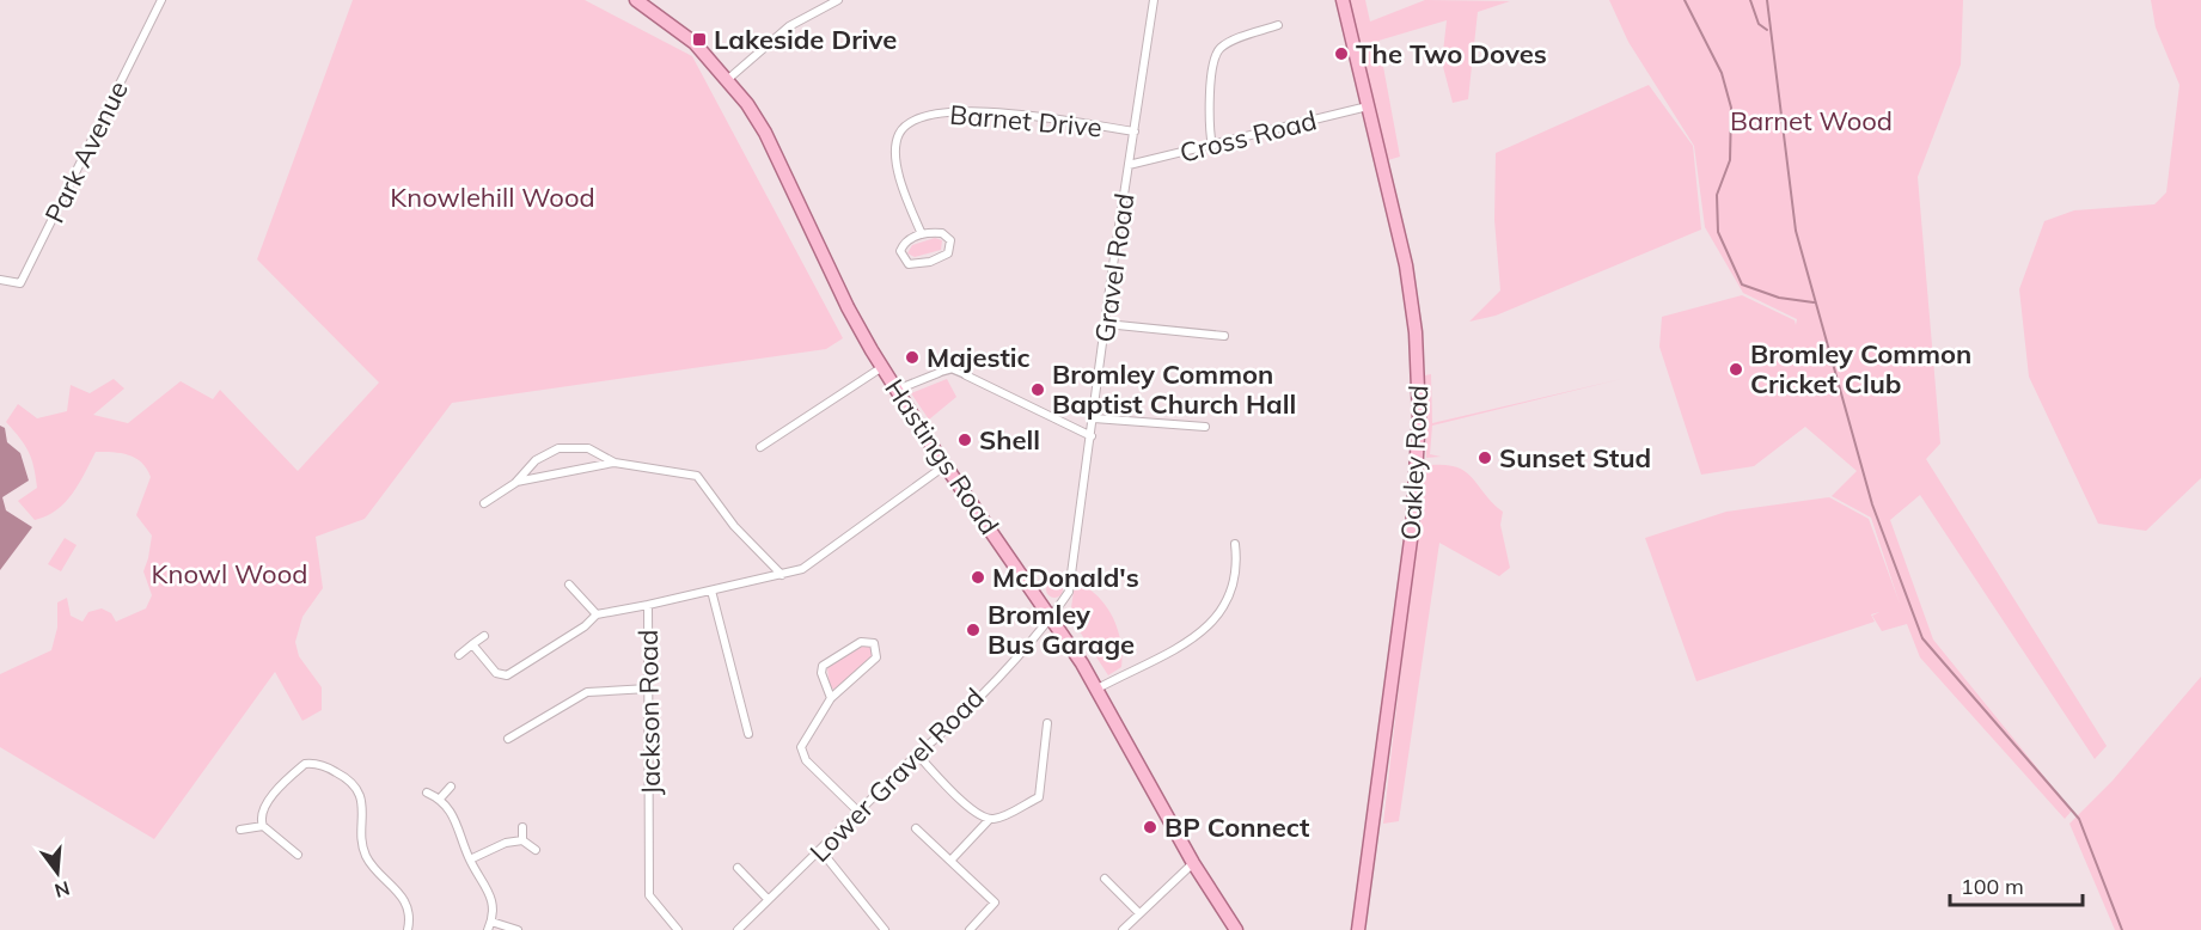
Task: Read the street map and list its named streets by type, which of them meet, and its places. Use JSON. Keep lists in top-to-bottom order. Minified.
{"streets":{"main road":["Hastings Road","Oakley Road"],"street":["Barnet Drive","Cross Road","Park Avenue","Gravel Road","Jackson Road","Lower Gravel Road"]},"crossings":[["Barnet Drive","Gravel Road"],["Cross Road","Gravel Road"],["Cross Road","Oakley Road"],["Gravel Road","Hastings Road"],["Gravel Road","Lower Gravel Road"],["Hastings Road","Jackson Road"],["Hastings Road","Lower Gravel Road"]],"parks":["Barnet Wood","Knowlehill Wood","Knowl Wood"],"places":{"transit":["Lakeside Drive"],"other":["The Two Doves","Majestic","Bromley Common Cricket Club","Bromley Common Baptist Church Hall","Shell","Sunset Stud","McDonald's","Bromley Bus Garage","BP Connect"]},"scale_bar":"100 m","north":"bottom"}
